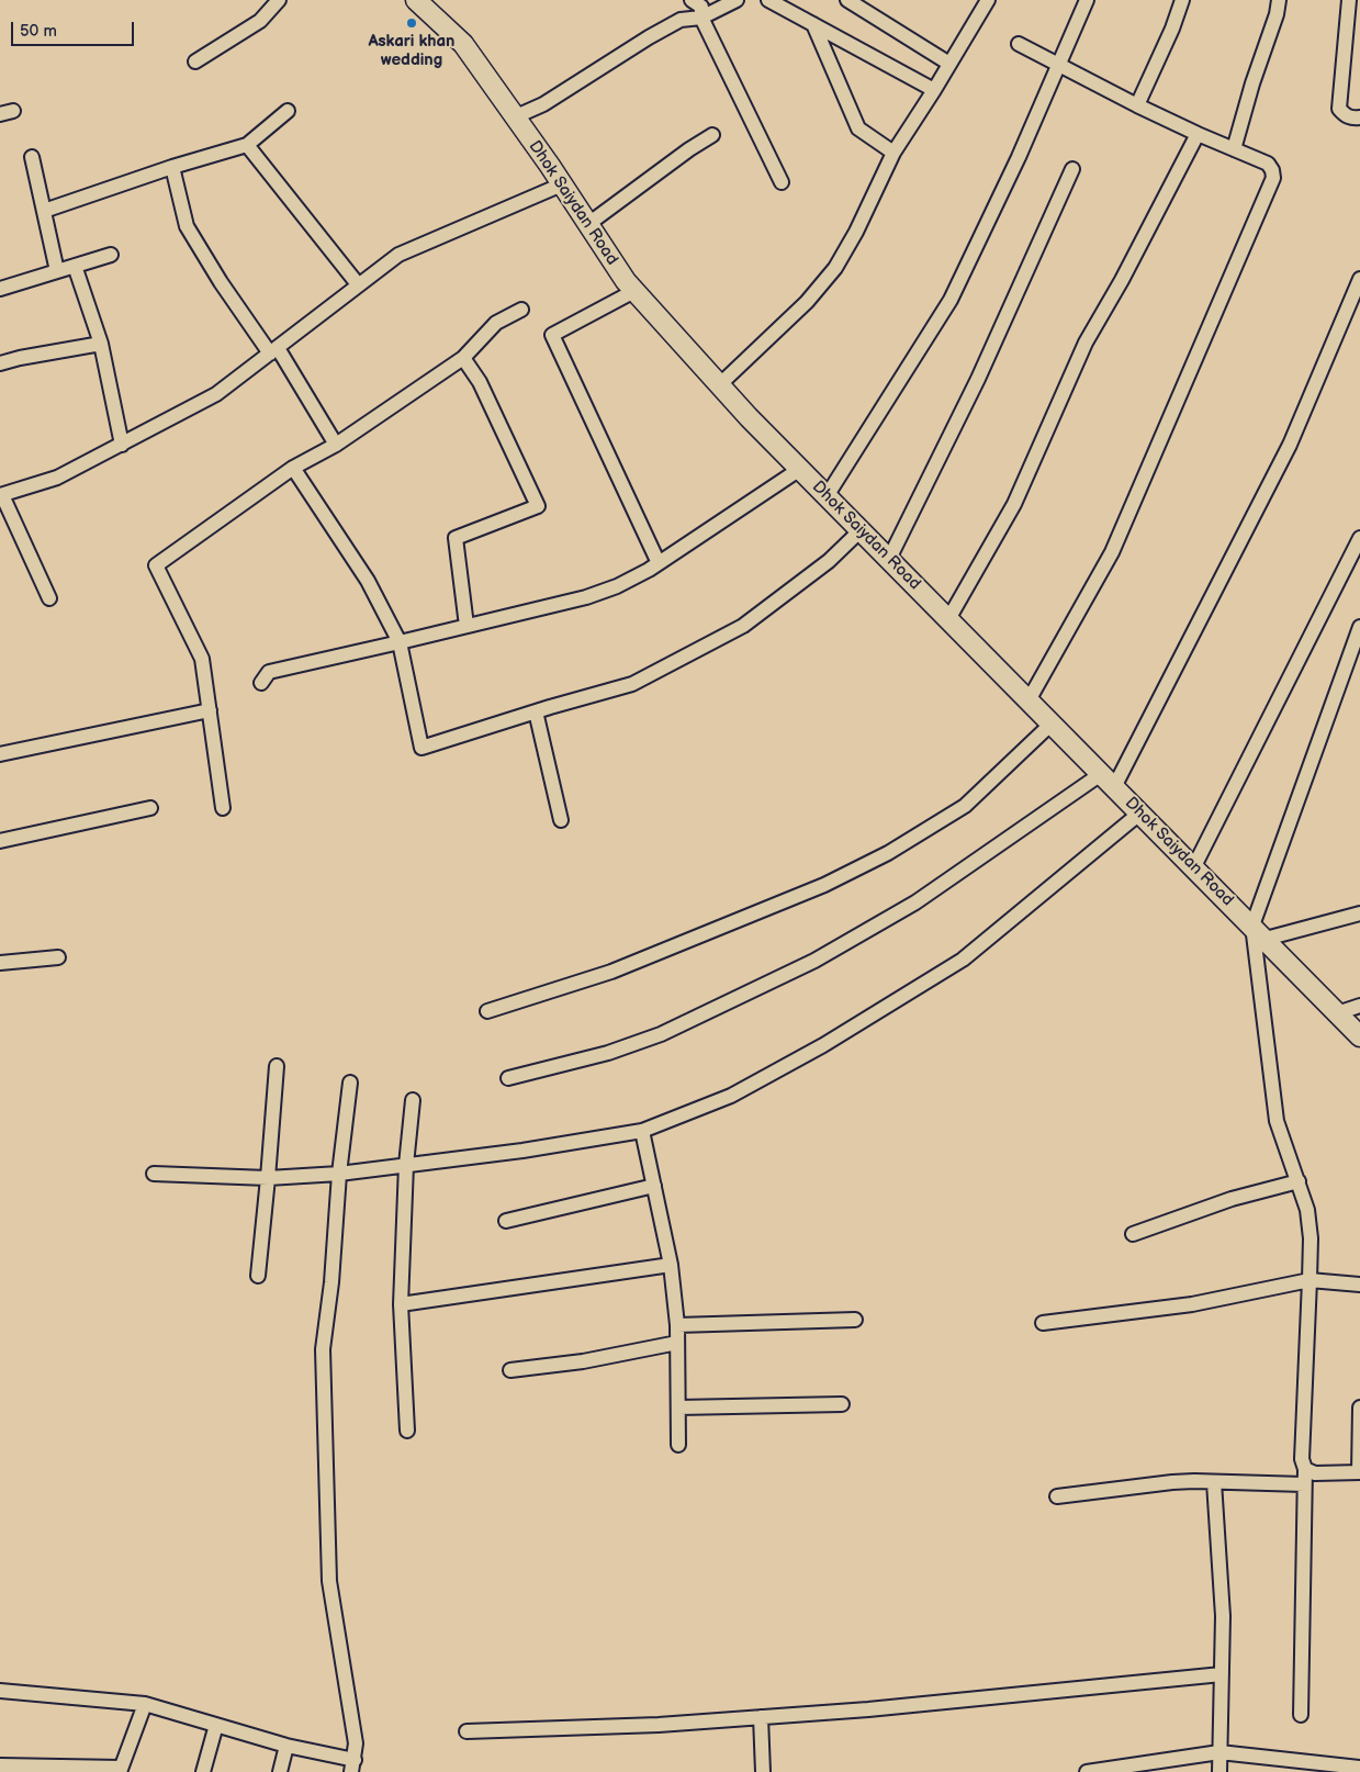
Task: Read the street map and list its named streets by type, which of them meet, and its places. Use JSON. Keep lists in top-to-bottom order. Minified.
{"streets":{"main road":["Dhok Saiydan Road"]},"places":["Askari khan wedding"],"scale_bar":"50 m"}
